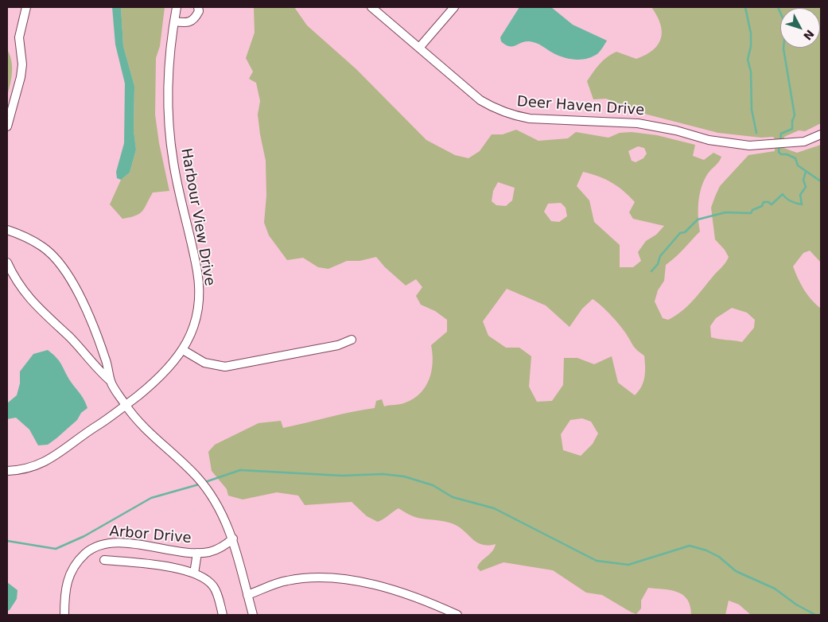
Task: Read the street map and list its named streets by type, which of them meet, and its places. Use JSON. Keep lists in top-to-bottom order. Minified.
{"streets":{"street":["Deer Haven Drive","Harbour View Drive","Arbor Drive"]},"north":"bottom right"}
